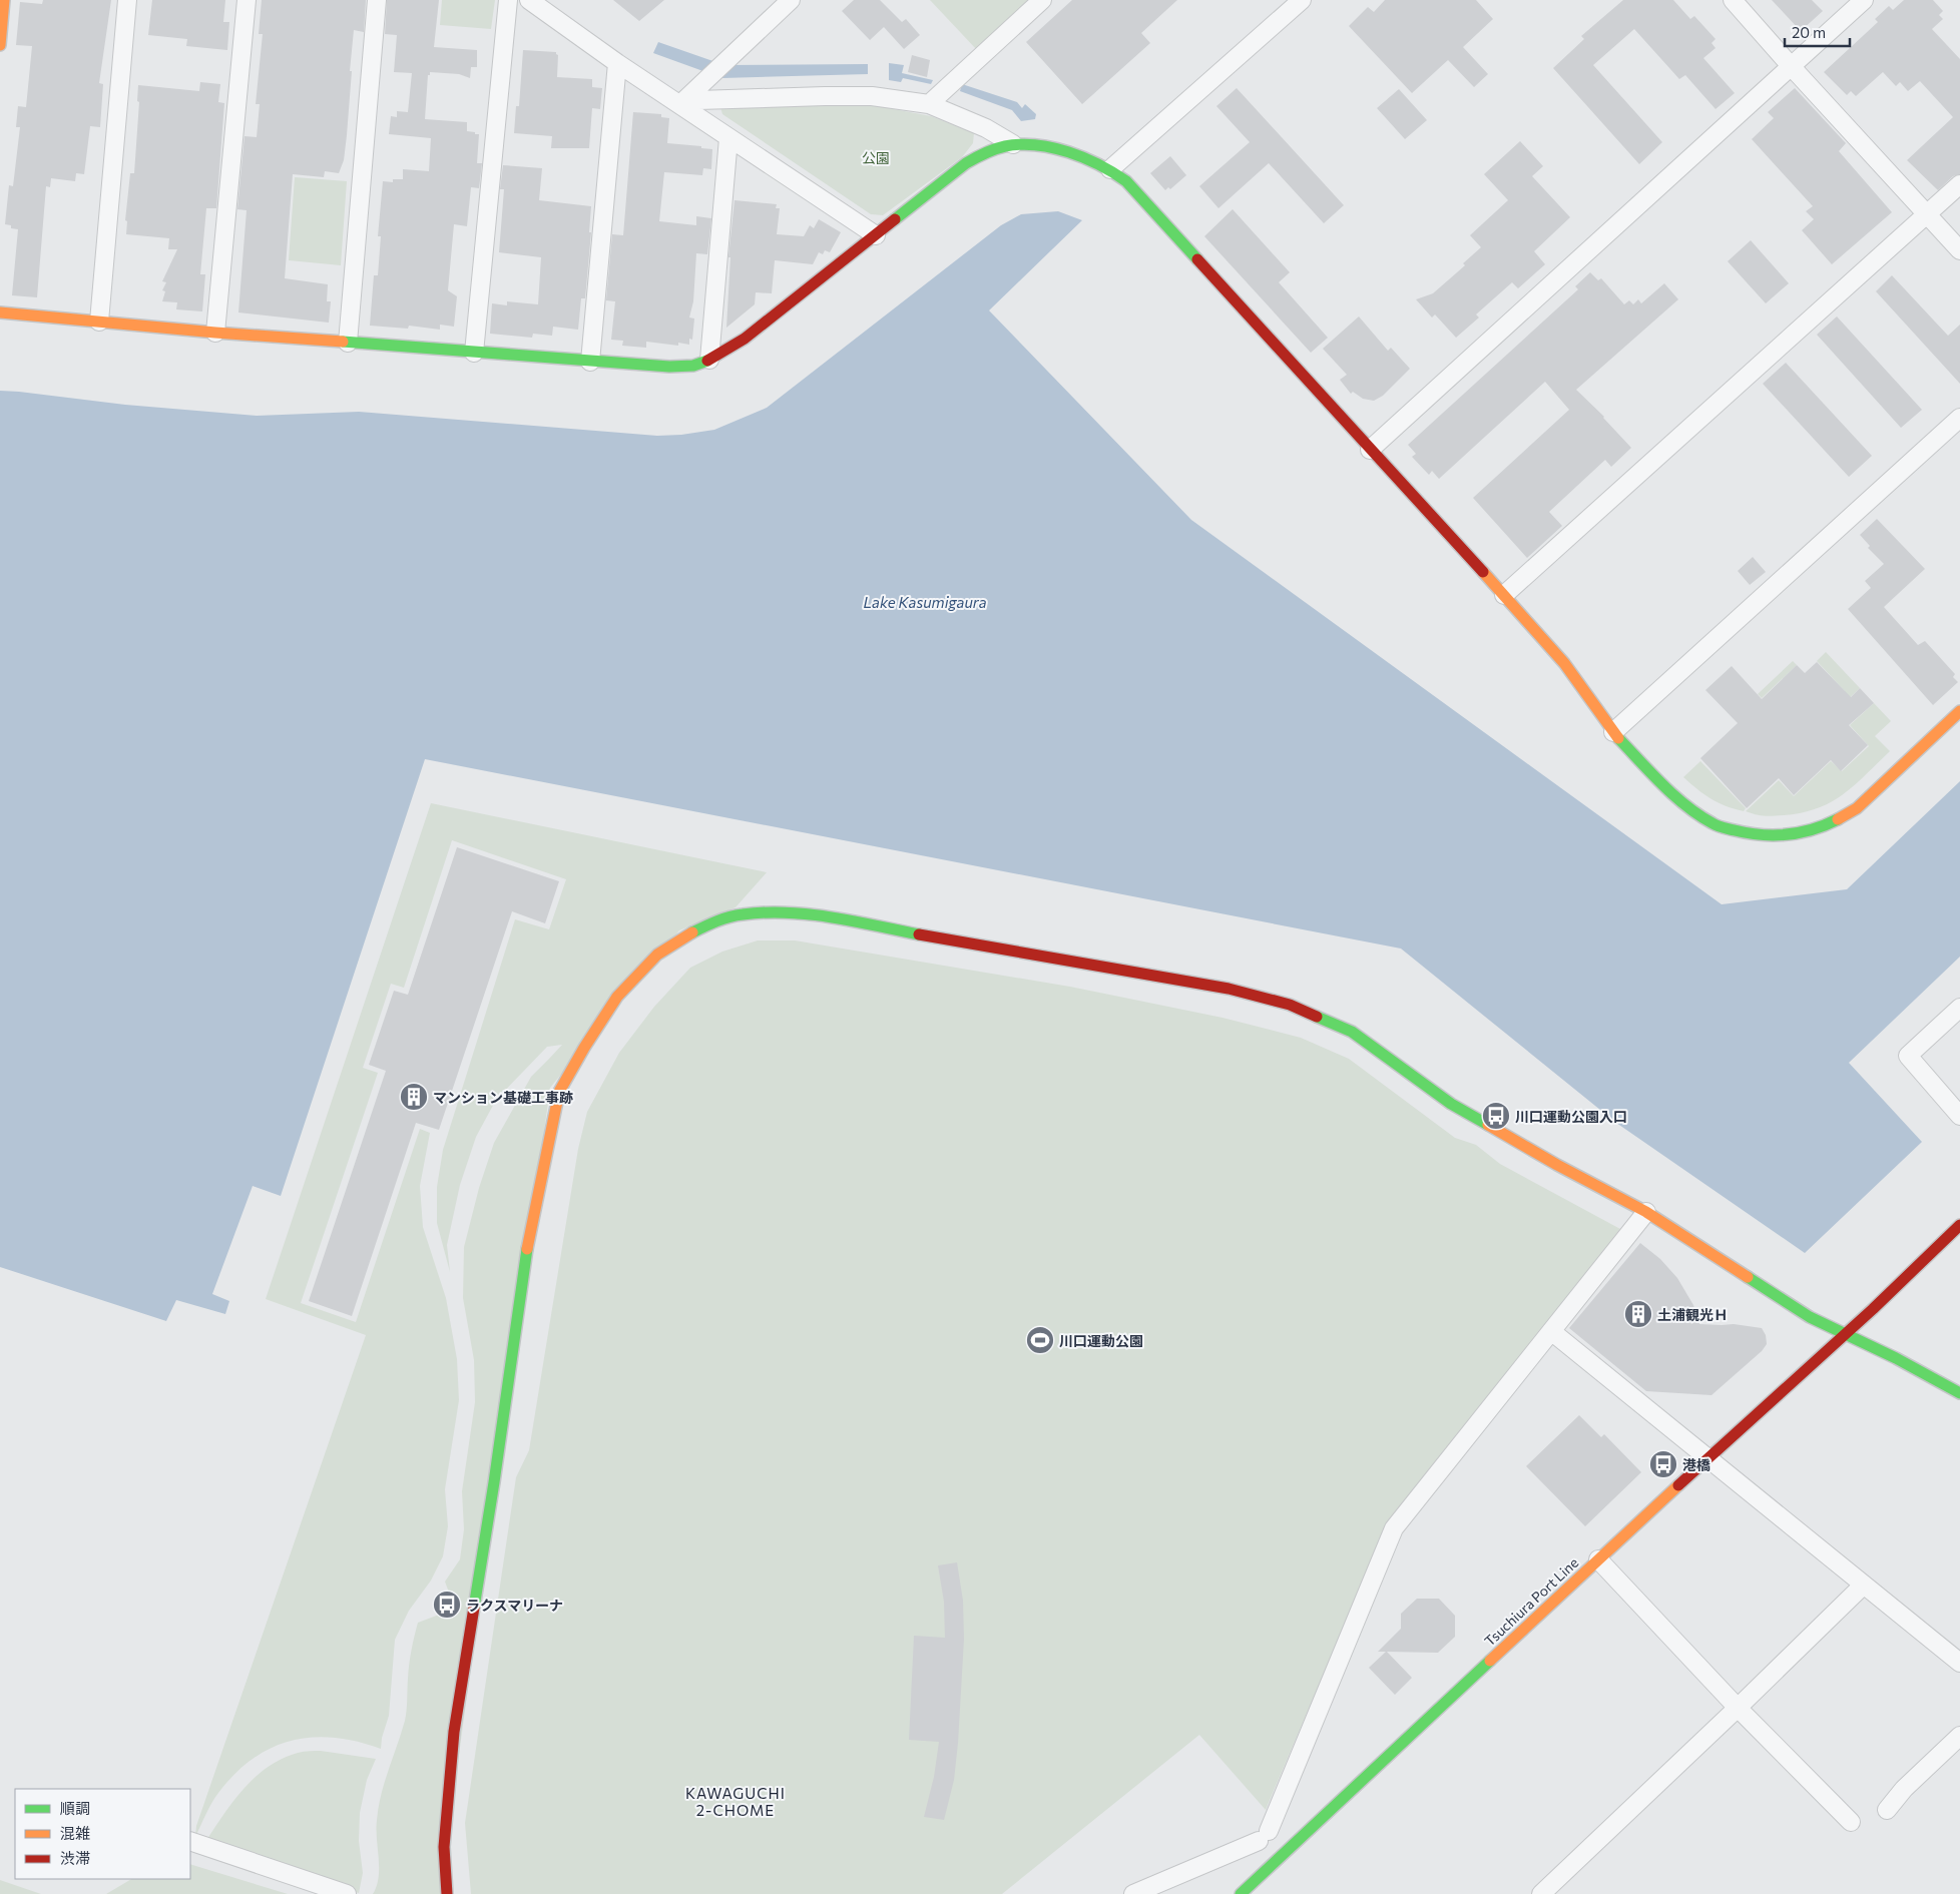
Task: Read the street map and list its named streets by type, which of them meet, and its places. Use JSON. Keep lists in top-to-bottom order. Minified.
{"streets":{"street":["Tsuchiura Port Line"]},"districts":["KAWAGUCHI 2-CHOME"],"water":["Lake Kasumigaura"],"parks":["公園"],"places":{"building":["マンション基礎工事跡","土浦観光Ｈ"],"bus stop":["川口運動公園入口","港橋","ラクスマリーナ"],"sports":["川口運動公園"]},"legend":["順調","混雑","渋滞"],"scale_bar":"20 m"}
